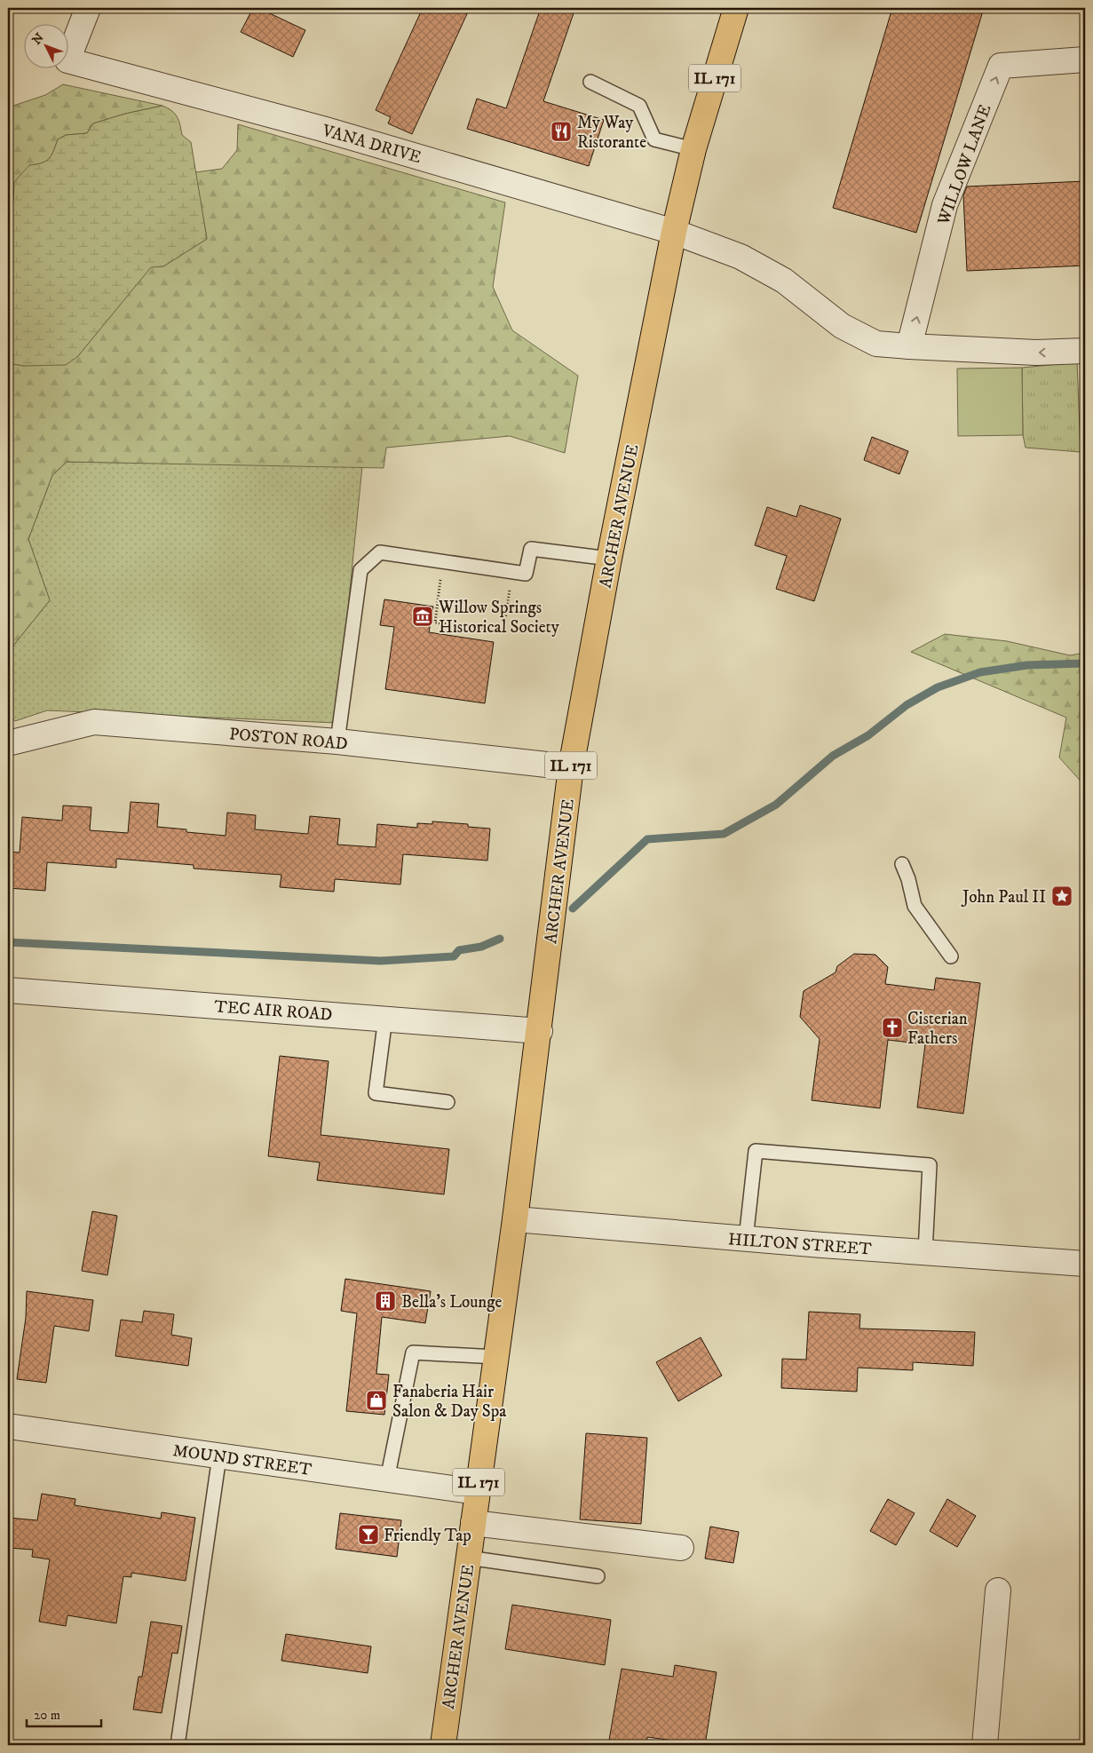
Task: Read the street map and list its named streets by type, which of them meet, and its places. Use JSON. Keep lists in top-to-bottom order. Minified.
{"streets":{"main road":["IL 171","ARCHER AVENUE"],"street":["VANA DRIVE","WILLOW LANE","POSTON ROAD","TEC AIR ROAD","HILTON STREET","MOUND STREET"]},"crossings":[["VANA DRIVE","ARCHER AVENUE"],["ARCHER AVENUE","POSTON ROAD"],["ARCHER AVENUE","TEC AIR ROAD"],["ARCHER AVENUE","HILTON STREET"],["ARCHER AVENUE","MOUND STREET"]],"one_way":["WILLOW LANE"],"places":{"restaurant":["My Way Ristorante"],"museum":["Willow Springs Historical Society"],"place":["John Paul II"],"church":["Cisterian Fathers"],"building":["Bella's Lounge"],"shop":["Fanaberia Hair Salon & Day Spa"],"bar":["Friendly Tap"]},"scale_bar":"20 m","north":"top left"}
